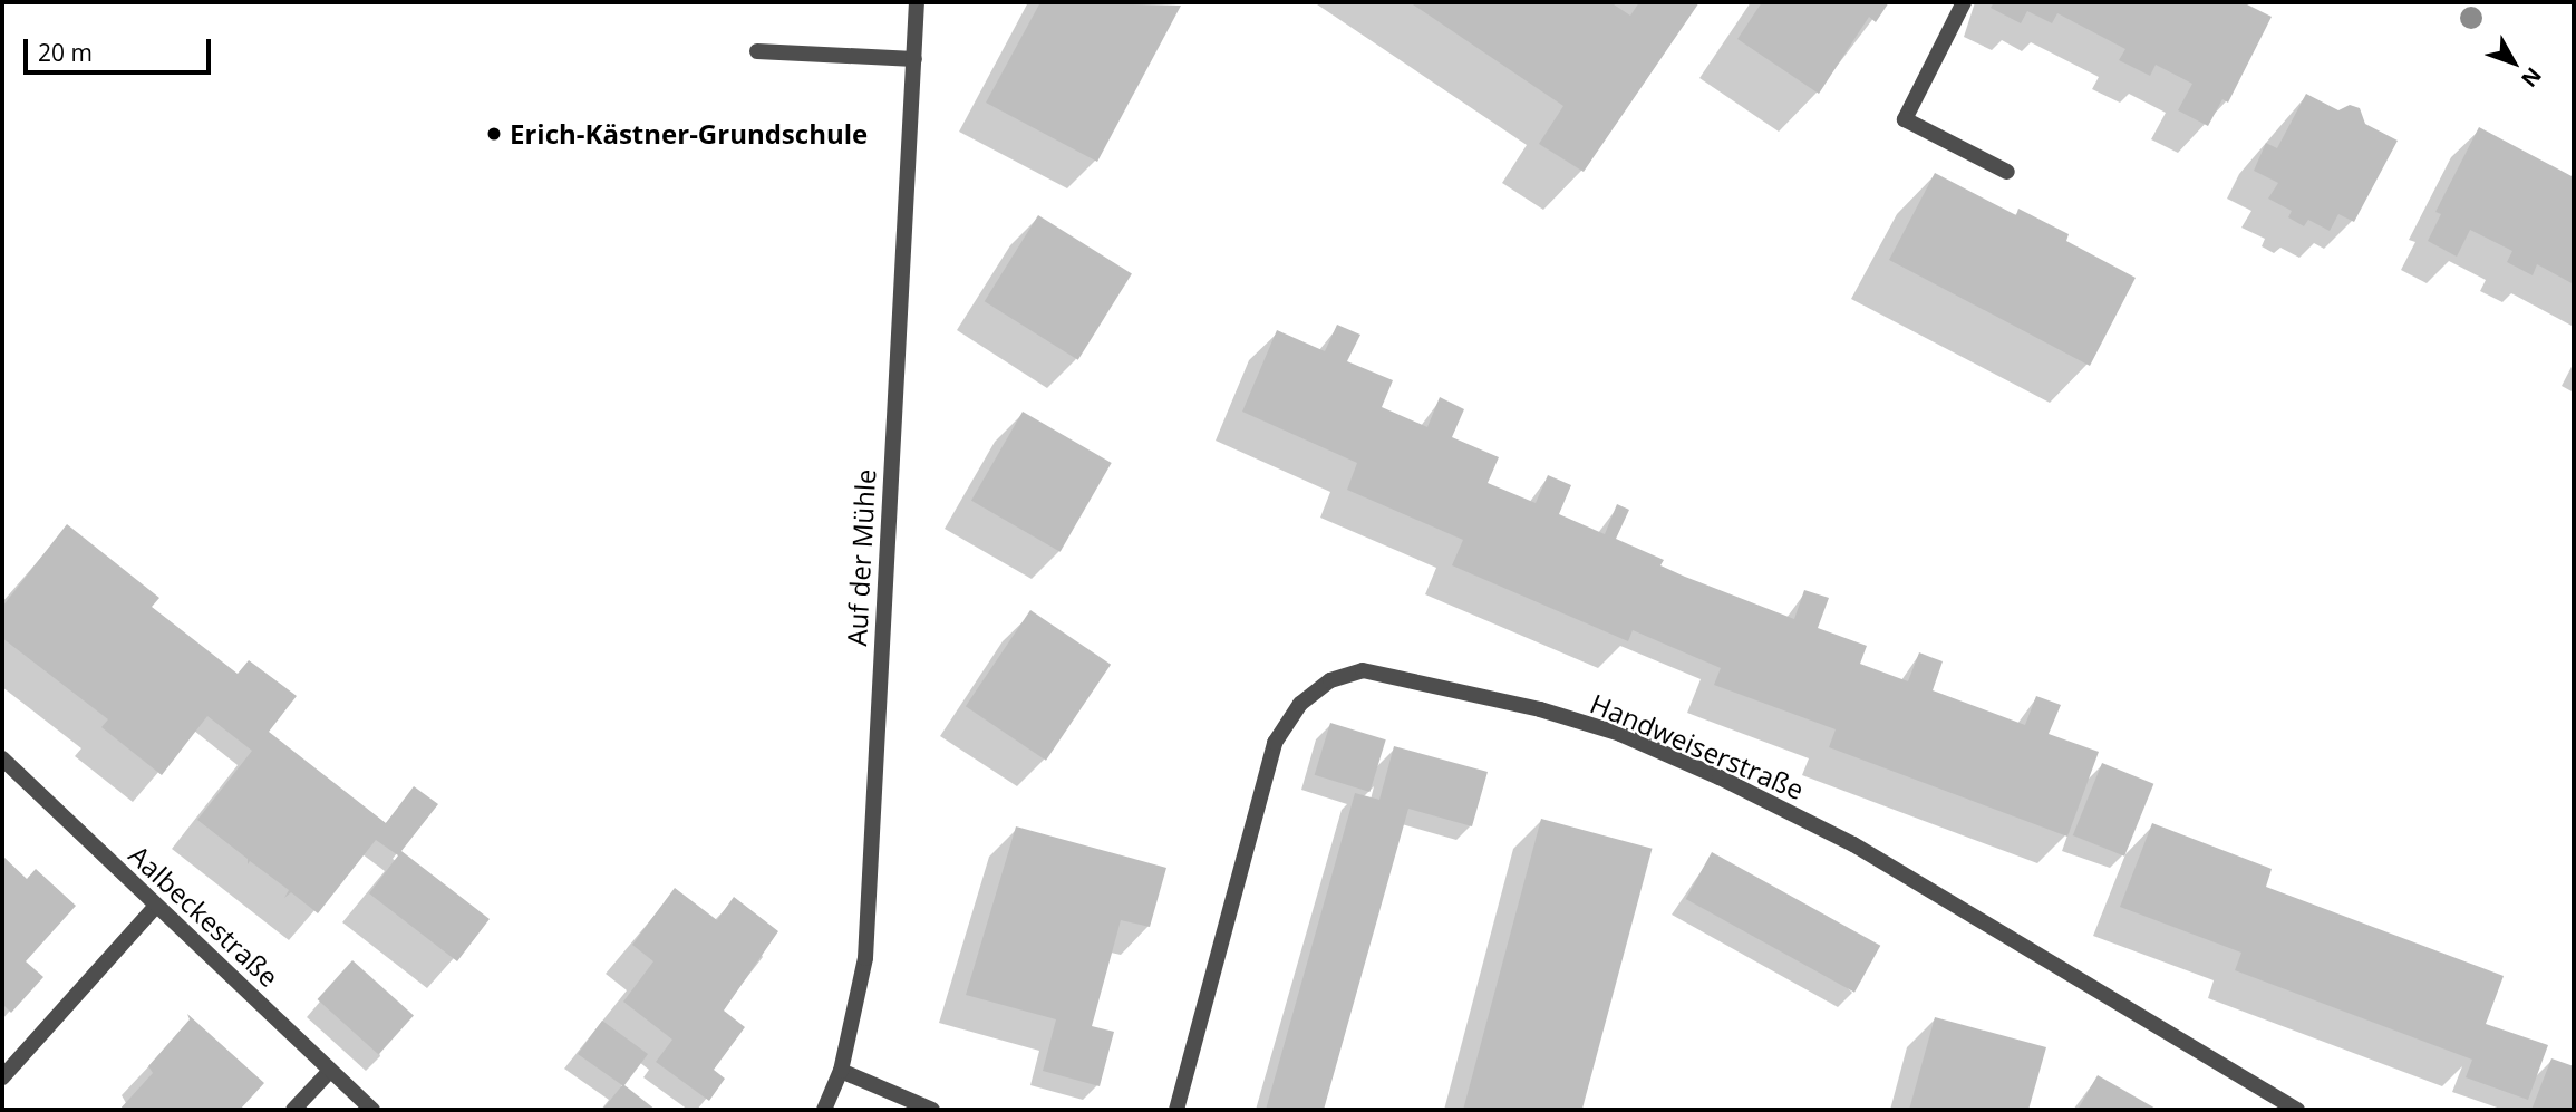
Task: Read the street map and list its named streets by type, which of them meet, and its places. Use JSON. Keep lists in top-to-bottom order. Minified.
{"streets":{"street":["Auf der Mühle","Handweiserstraße","Aalbeckestraße"]},"places":["Erich-Kästner-Grundschule"],"scale_bar":"20 m","north":"bottom right"}
